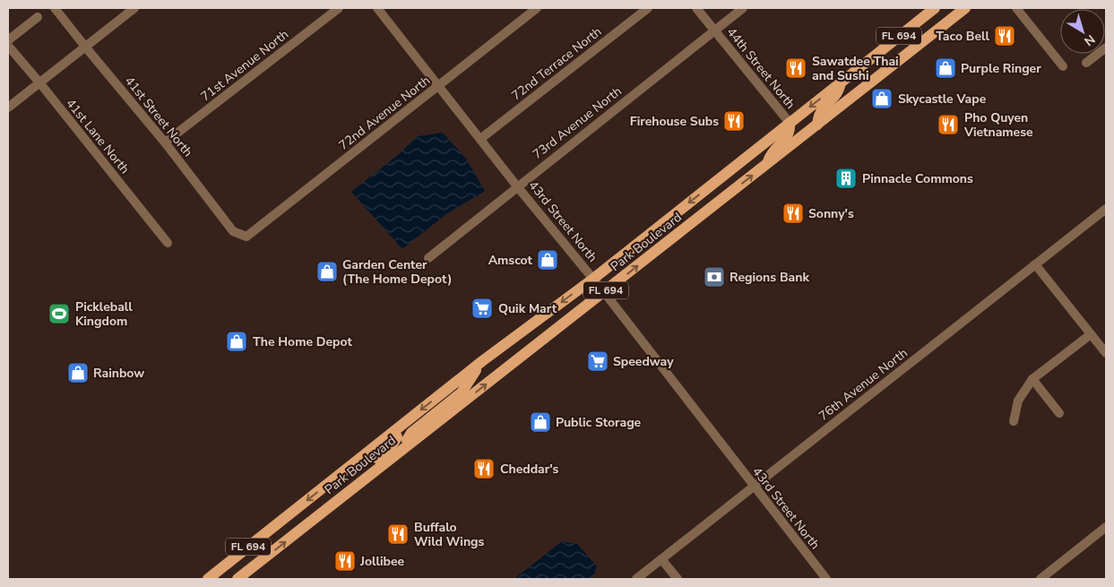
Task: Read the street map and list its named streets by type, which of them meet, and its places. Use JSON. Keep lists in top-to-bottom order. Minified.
{"streets":{"main road":["FL 694","Park Boulevard"],"street":["72nd Terrace North","71st Avenue North","44th Street North","72nd Avenue North","41st Street North","73rd Avenue North","41st Lane North","43rd Street North","76th Avenue North"]},"crossings":[["72nd Terrace North","43rd Street North"],["71st Avenue North","41st Street North"],["44th Street North","73rd Avenue North"],["44th Street North","Park Boulevard"],["72nd Avenue North","41st Street North"],["72nd Avenue North","43rd Street North"],["73rd Avenue North","43rd Street North"],["43rd Street North","Park Boulevard"],["43rd Street North","76th Avenue North"]],"places":{"restaurant":["Taco Bell","Sawatdee Thai and Sushi","Firehouse Subs","Pho Quyen Vietnamese","Sonny's","Cheddar's","Buffalo Wild Wings","Jollibee"],"shop":["Purple Ringer","Skycastle Vape","Amscot","Garden Center (The Home Depot)","The Home Depot","Rainbow","Public Storage"],"building":["Pinnacle Commons"],"bank":["Regions Bank"],"supermarket":["Quik Mart","Speedway"],"sports":["Pickleball Kingdom"]},"north":"bottom right"}
